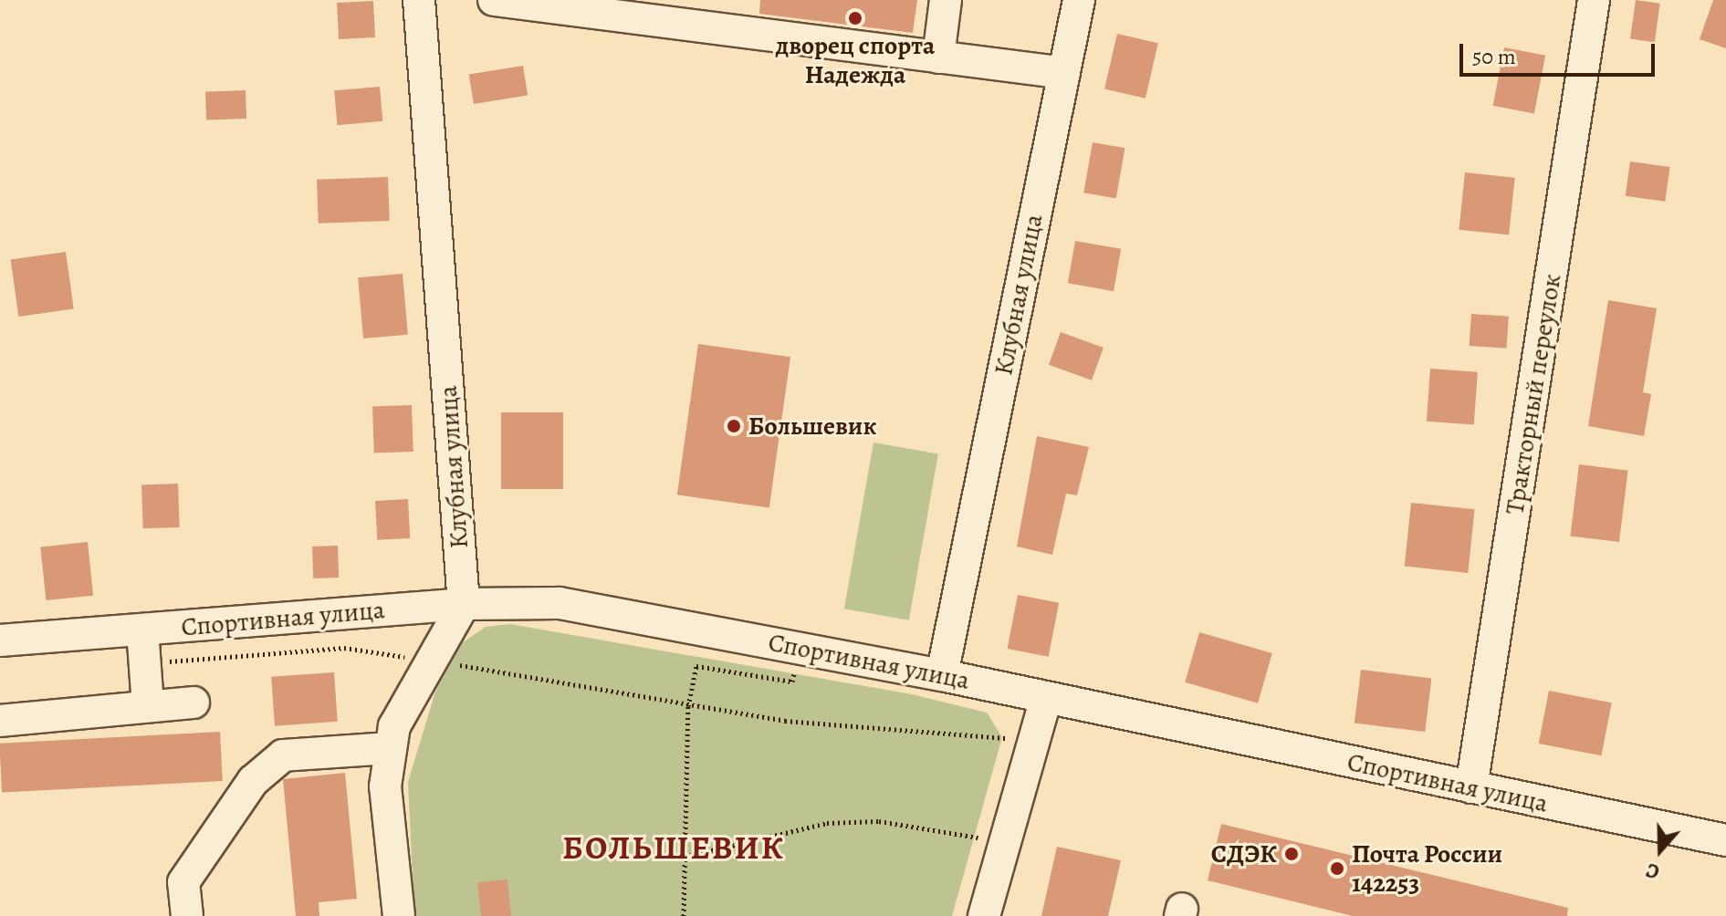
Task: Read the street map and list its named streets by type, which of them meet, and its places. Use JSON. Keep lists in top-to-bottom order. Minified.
{"streets":{"street":["Клубная улица","Тракторный переулок","Спортивная улица"]},"crossings":[["Клубная улица","Спортивная улица"],["Тракторный переулок","Спортивная улица"]],"districts":["БОЛЬШЕВИК"],"places":["дворец спорта Надежда","Большевик","СДЭК","Почта России 142253"],"scale_bar":"50 m","north":"bottom"}
